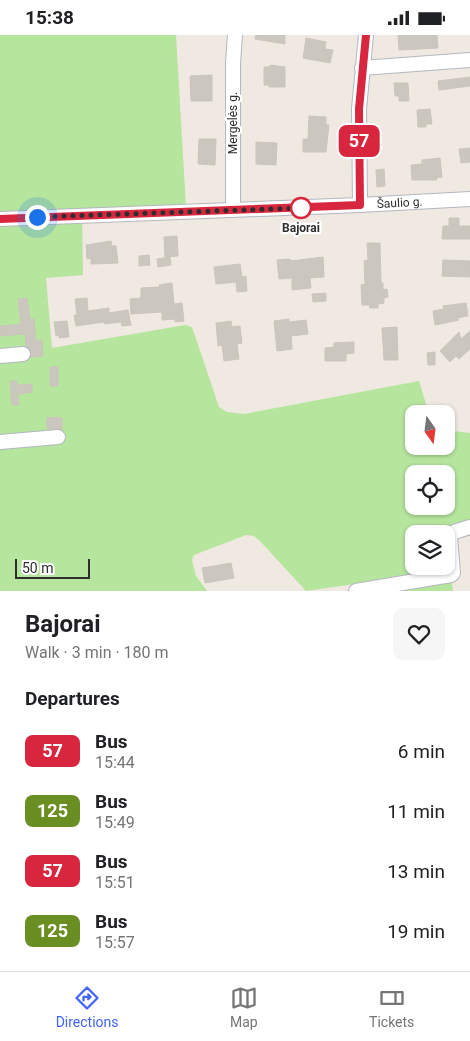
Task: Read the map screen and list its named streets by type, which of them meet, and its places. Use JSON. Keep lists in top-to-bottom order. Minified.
{"streets":{"street":["Mergelės g.","Šaulio g."]},"crossings":[["Mergelės g.","Šaulio g."]],"places":["Bajorai"],"lines":["bus line 57"],"scale_bar":"50 m","north":"bottom","page":{"status":"15:38","on_map":"57","scale":"50 m","heading":[["Bajorai","Walk · 3 min · 180 m"],"Departures"],"list":[{"mark":"57","name":"Bus","note":"15:44","value":"6 min"},{"mark":"125","name":"Bus","note":"15:49","value":"11 min"},{"mark":"57","name":"Bus","note":"15:51","value":"13 min"},{"mark":"125","name":"Bus","note":"15:57","value":"19 min"}],"tabs":["Directions","Map","Tickets"]}}
